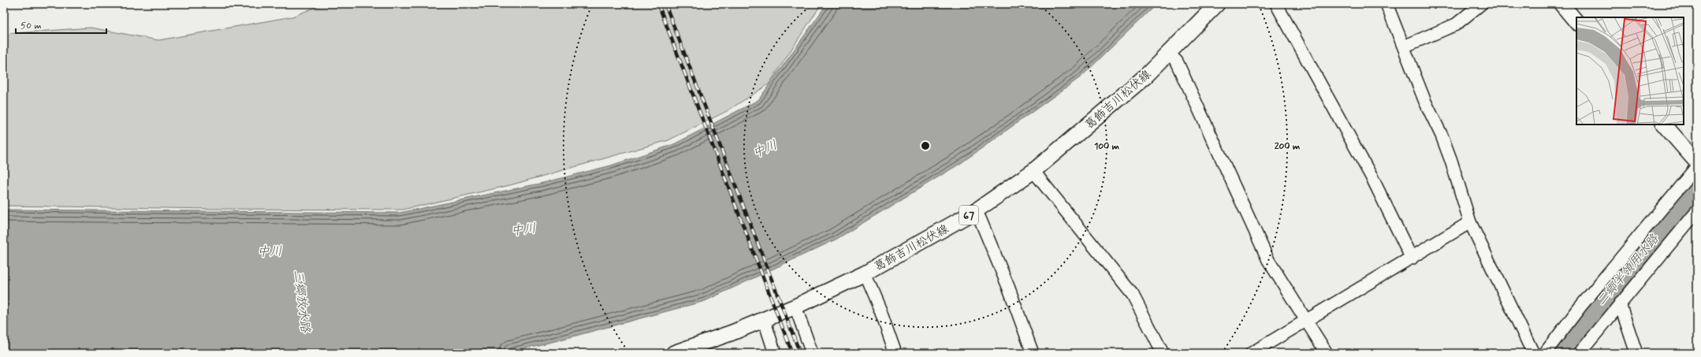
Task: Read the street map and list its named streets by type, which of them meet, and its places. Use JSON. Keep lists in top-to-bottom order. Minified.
{"streets":{"main road":["葛飾吉川松伏線","67"]},"water":["中川","二郷半領用水路","三郷放水路"],"scale_bar":"50 m","rings":["100 m","200 m"]}
